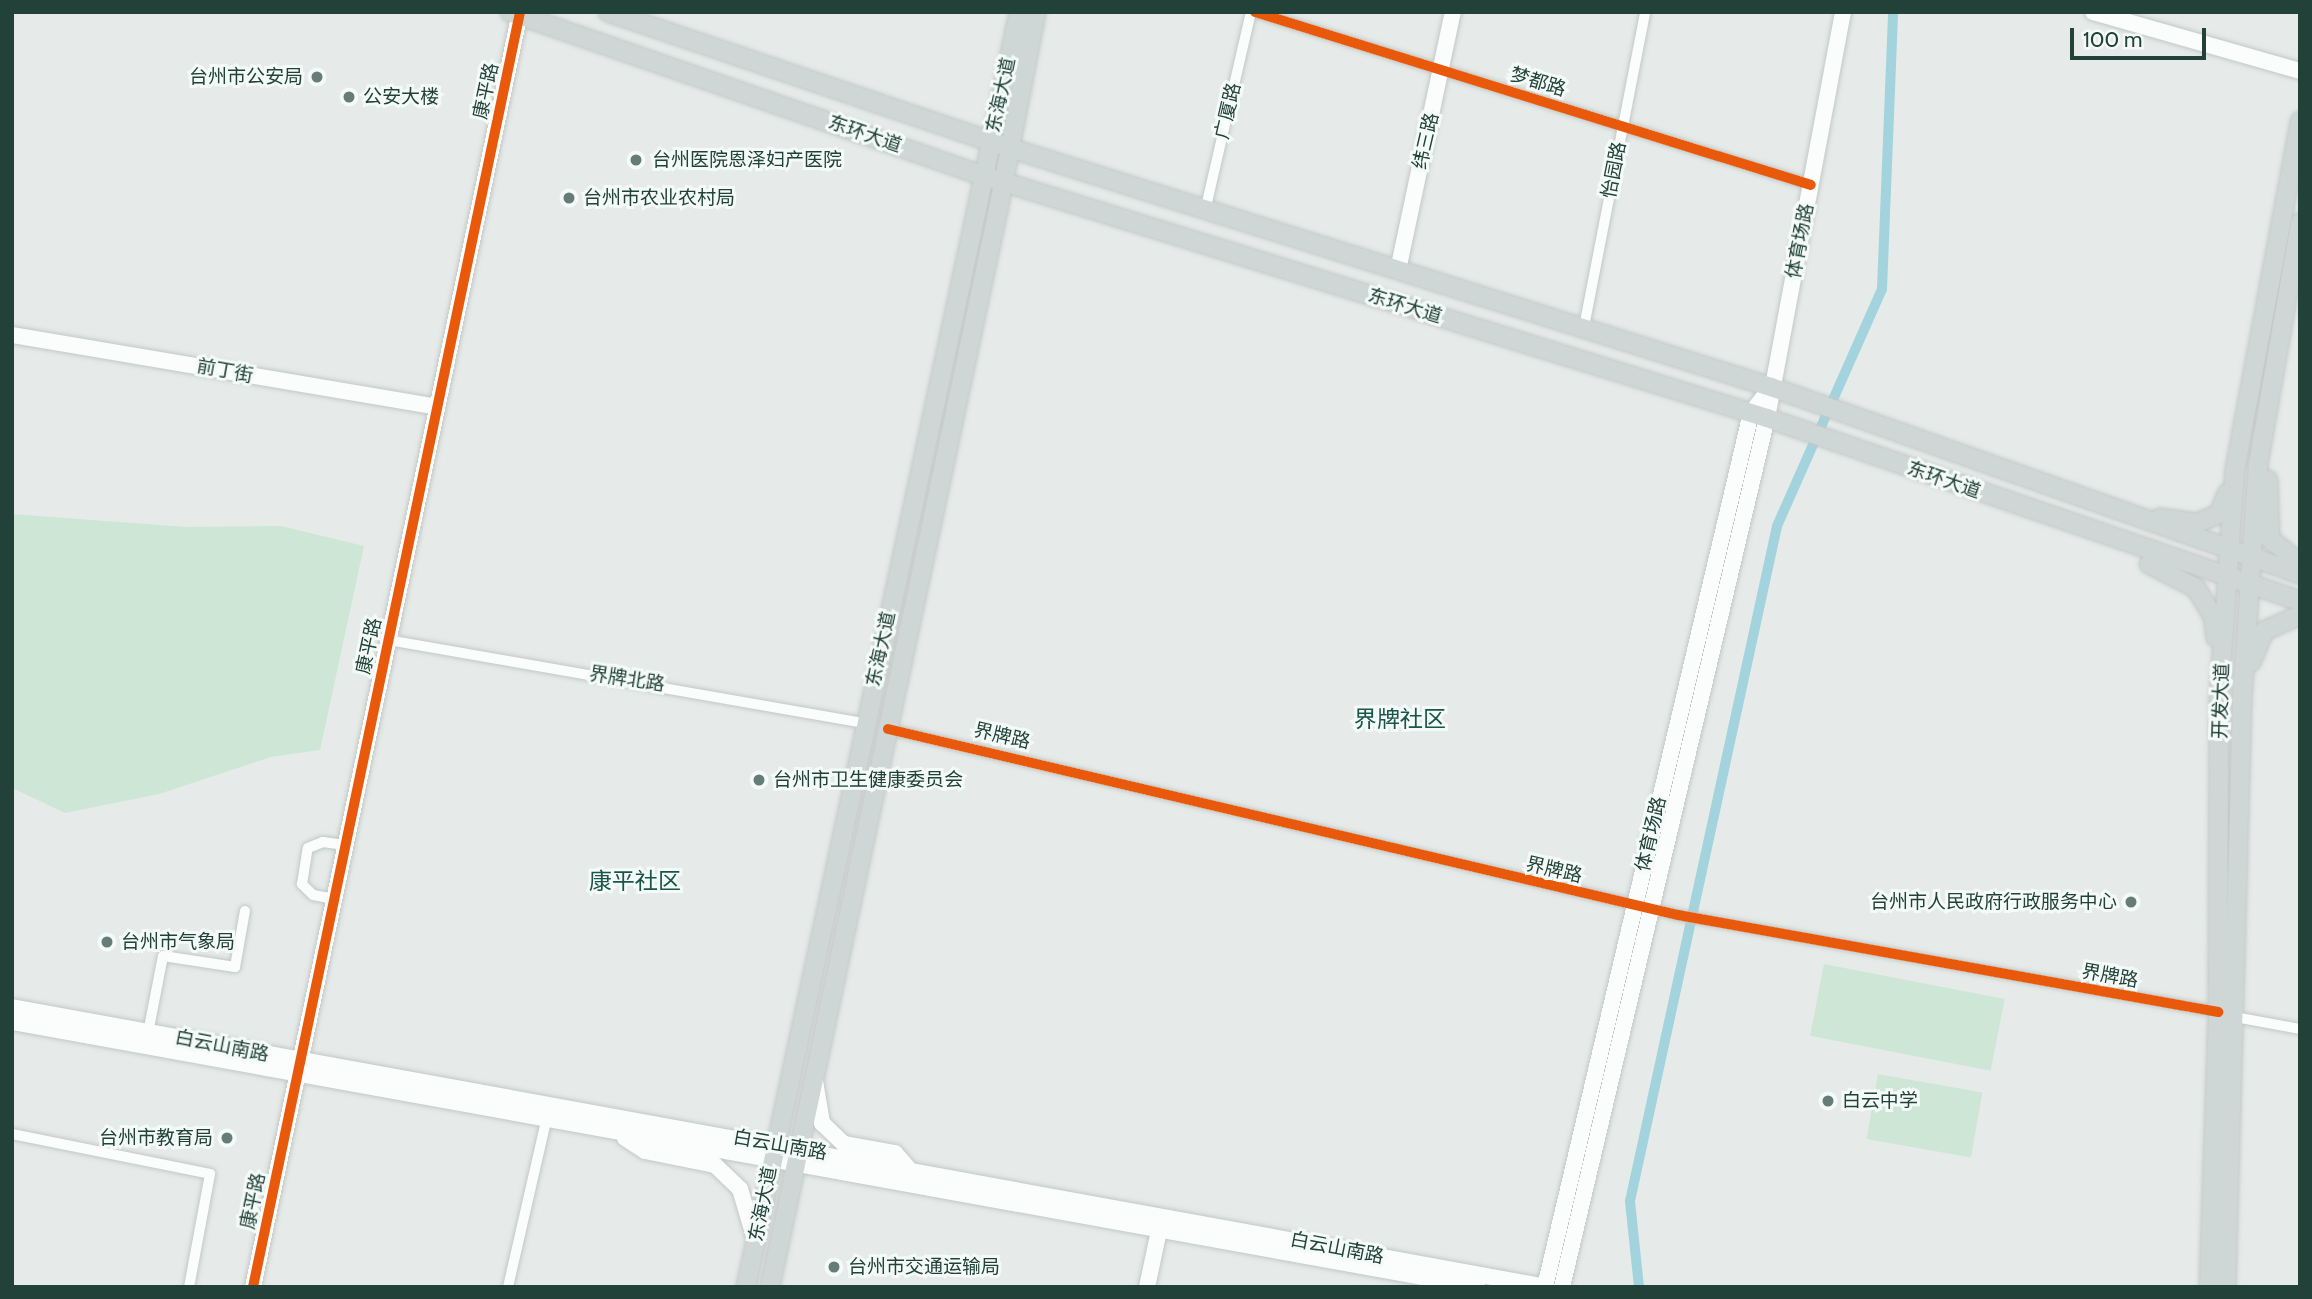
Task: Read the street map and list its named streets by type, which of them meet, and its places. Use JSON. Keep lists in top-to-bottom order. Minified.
{"streets":{"main road":["康平路","东海大道","东环大道","纬三路","体育场路","前丁街","开发大道","白云山南路"],"street":["梦都路","广厦路","怡园路","界牌北路","界牌路"]},"crossings":[["梦都路","广厦路"],["梦都路","纬三路"],["梦都路","怡园路"],["梦都路","体育场路"],["康平路","东环大道"],["康平路","前丁街"],["康平路","界牌北路"],["康平路","白云山南路"],["东海大道","东环大道"],["东海大道","界牌北路"],["东海大道","界牌路"],["东海大道","白云山南路"],["广厦路","东环大道"],["东环大道","纬三路"],["东环大道","怡园路"],["东环大道","体育场路"],["东环大道","开发大道"],["体育场路","界牌路"],["体育场路","白云山南路"],["开发大道","界牌路"]],"districts":["界牌社区","康平社区"],"places":["台州市公安局","公安大楼","台州医院恩泽妇产医院","台州市农业农村局","台州市卫生健康委员会","台州市人民政府行政服务中心","台州市气象局","白云中学","台州市教育局","台州市交通运输局"],"scale_bar":"100 m"}
